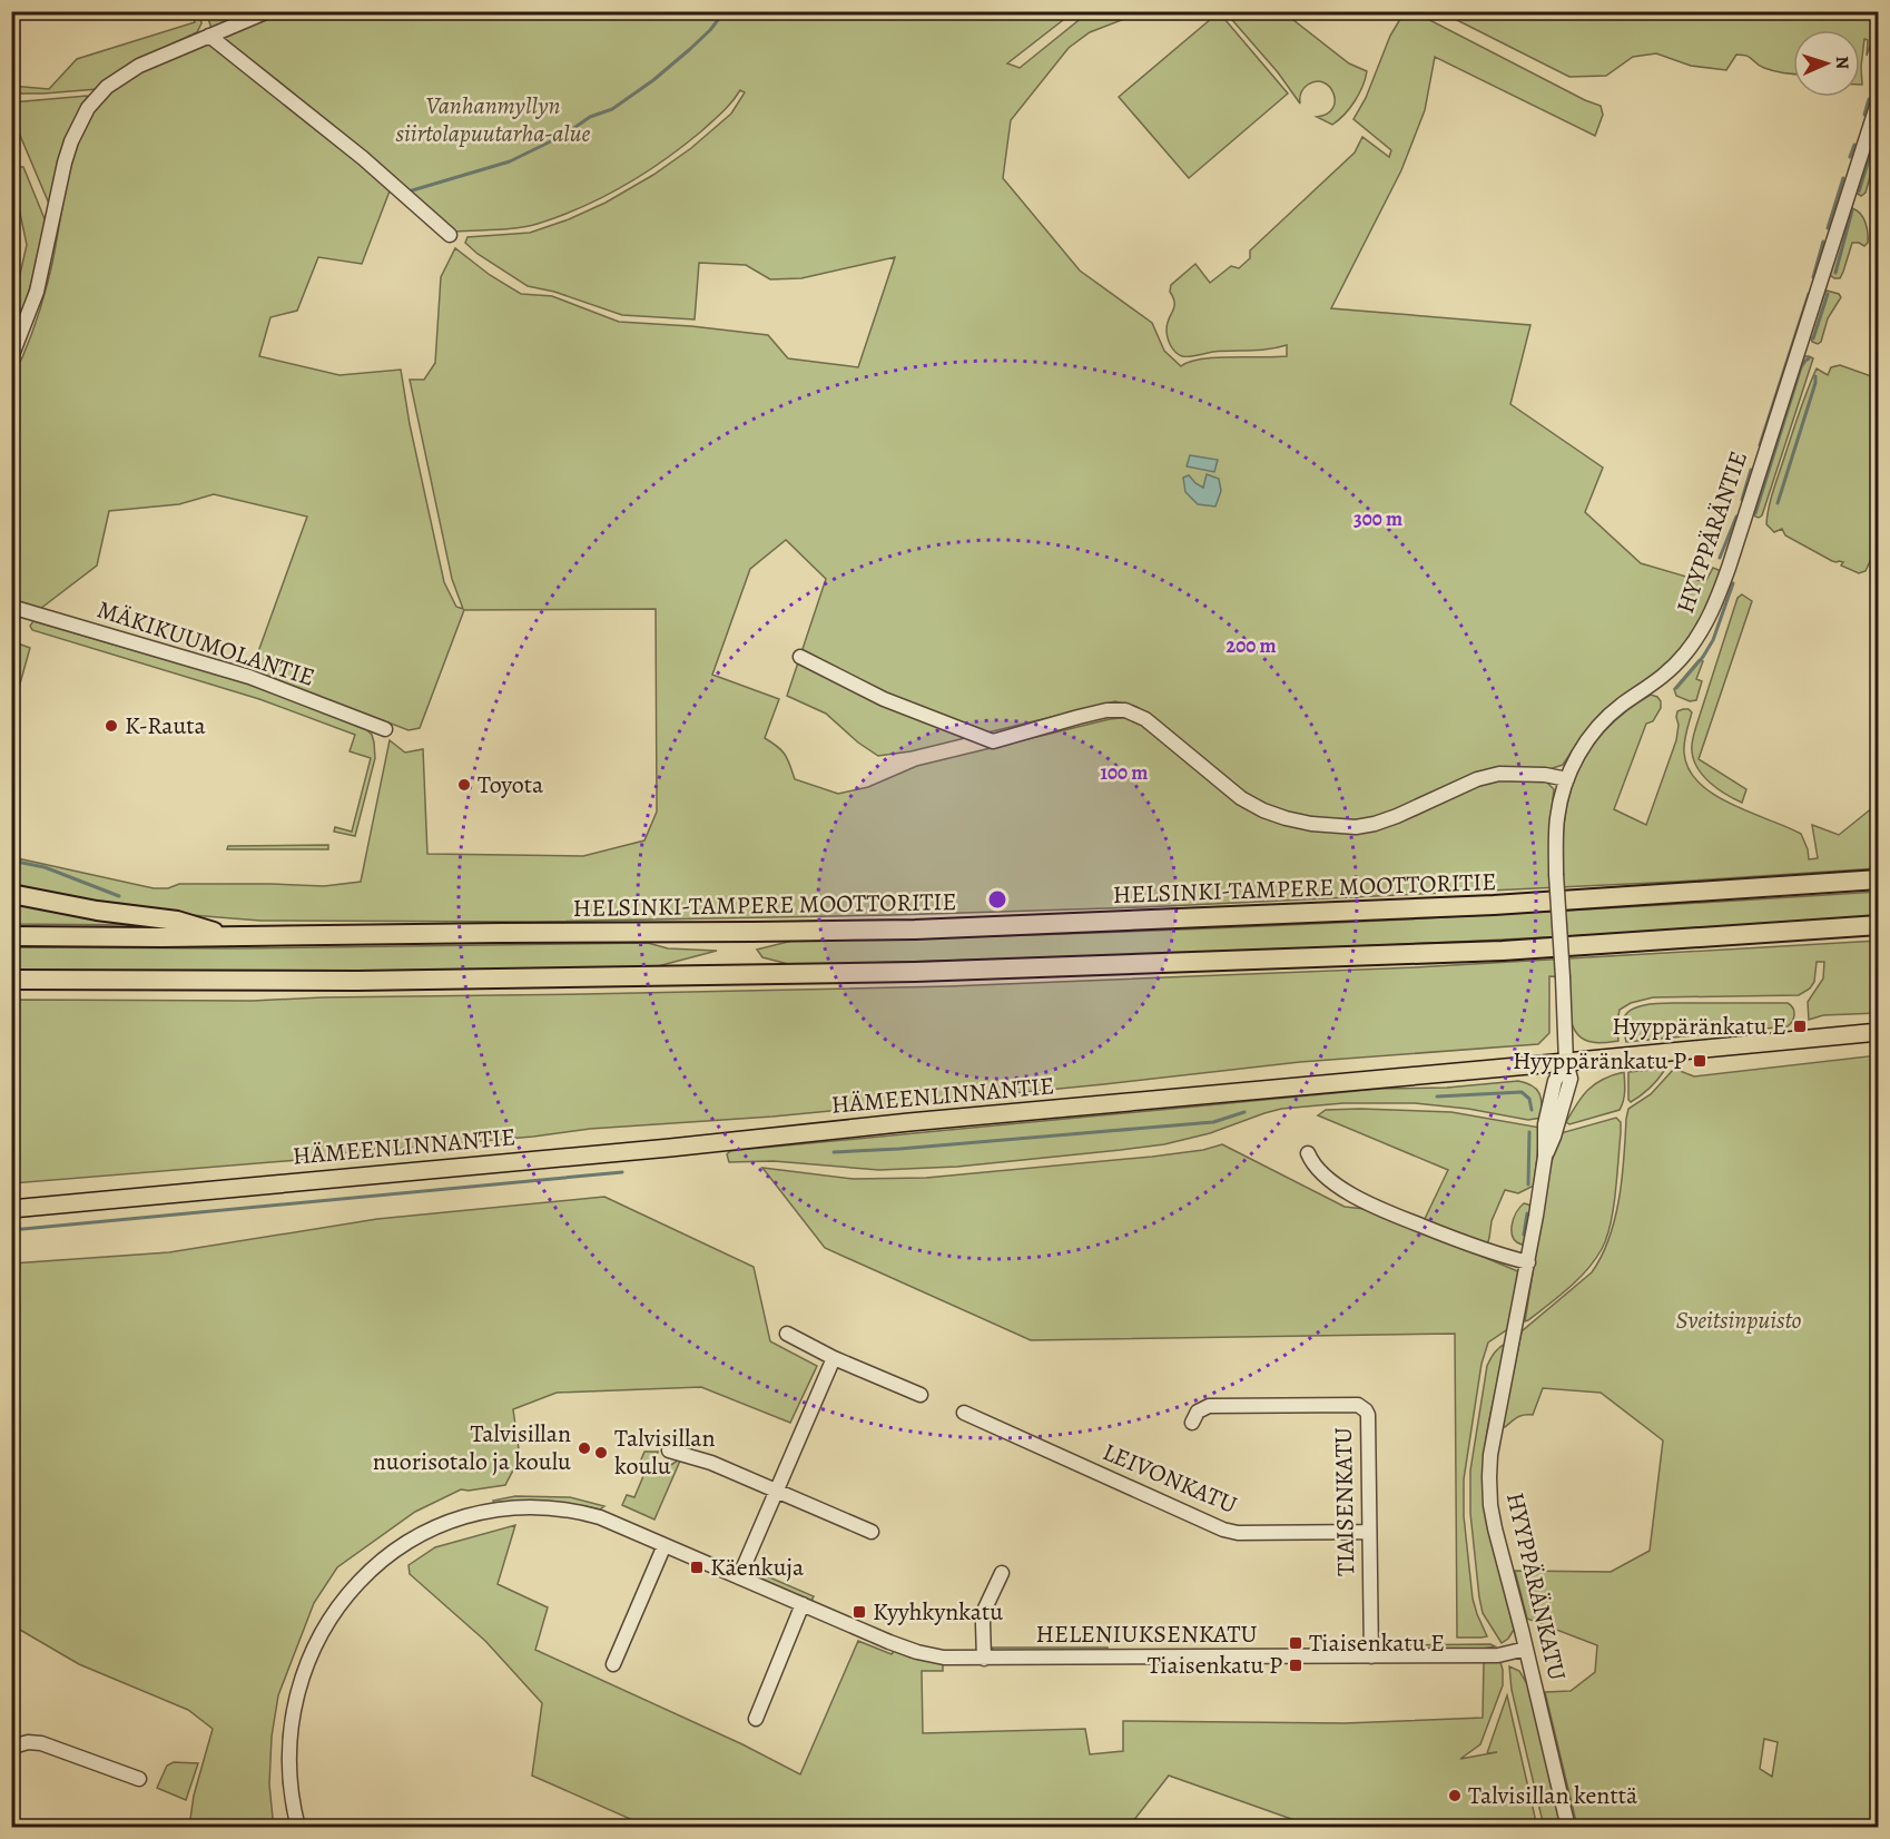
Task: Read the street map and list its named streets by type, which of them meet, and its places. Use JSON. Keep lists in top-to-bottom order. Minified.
{"streets":{"highway":["HELSINKI-TAMPERE MOOTTORITIE"],"main road":["HÄMEENLINNANTIE"],"street":["HYYPPÄRÄNTIE","MÄKIKUUMOLANTIE","LEIVONKATU","TIAISENKATU","HYYPPÄRÄNKATU","HELENIUKSENKATU"]},"crossings":[["HYYPPÄRÄNTIE","HÄMEENLINNANTIE"],["HYYPPÄRÄNTIE","HYYPPÄRÄNKATU"],["HÄMEENLINNANTIE","HYYPPÄRÄNKATU"],["LEIVONKATU","TIAISENKATU"],["TIAISENKATU","HELENIUKSENKATU"],["HYYPPÄRÄNKATU","HELENIUKSENKATU"]],"parks":["Vanhanmyllyn siirtolapuutarha-alue","Sveitsinpuisto"],"places":{"other":["K-Rauta","Toyota","Talvisillan nuorisotalo ja koulu","Talvisillan koulu","Talvisillan kenttä"],"transit":["Hyyppäränkatu E","Hyyppäränkatu P","Käenkuja","Kyyhkynkatu","Tiaisenkatu E","Tiaisenkatu P"]},"north":"right","rings":["300 m","200 m","100 m"]}
